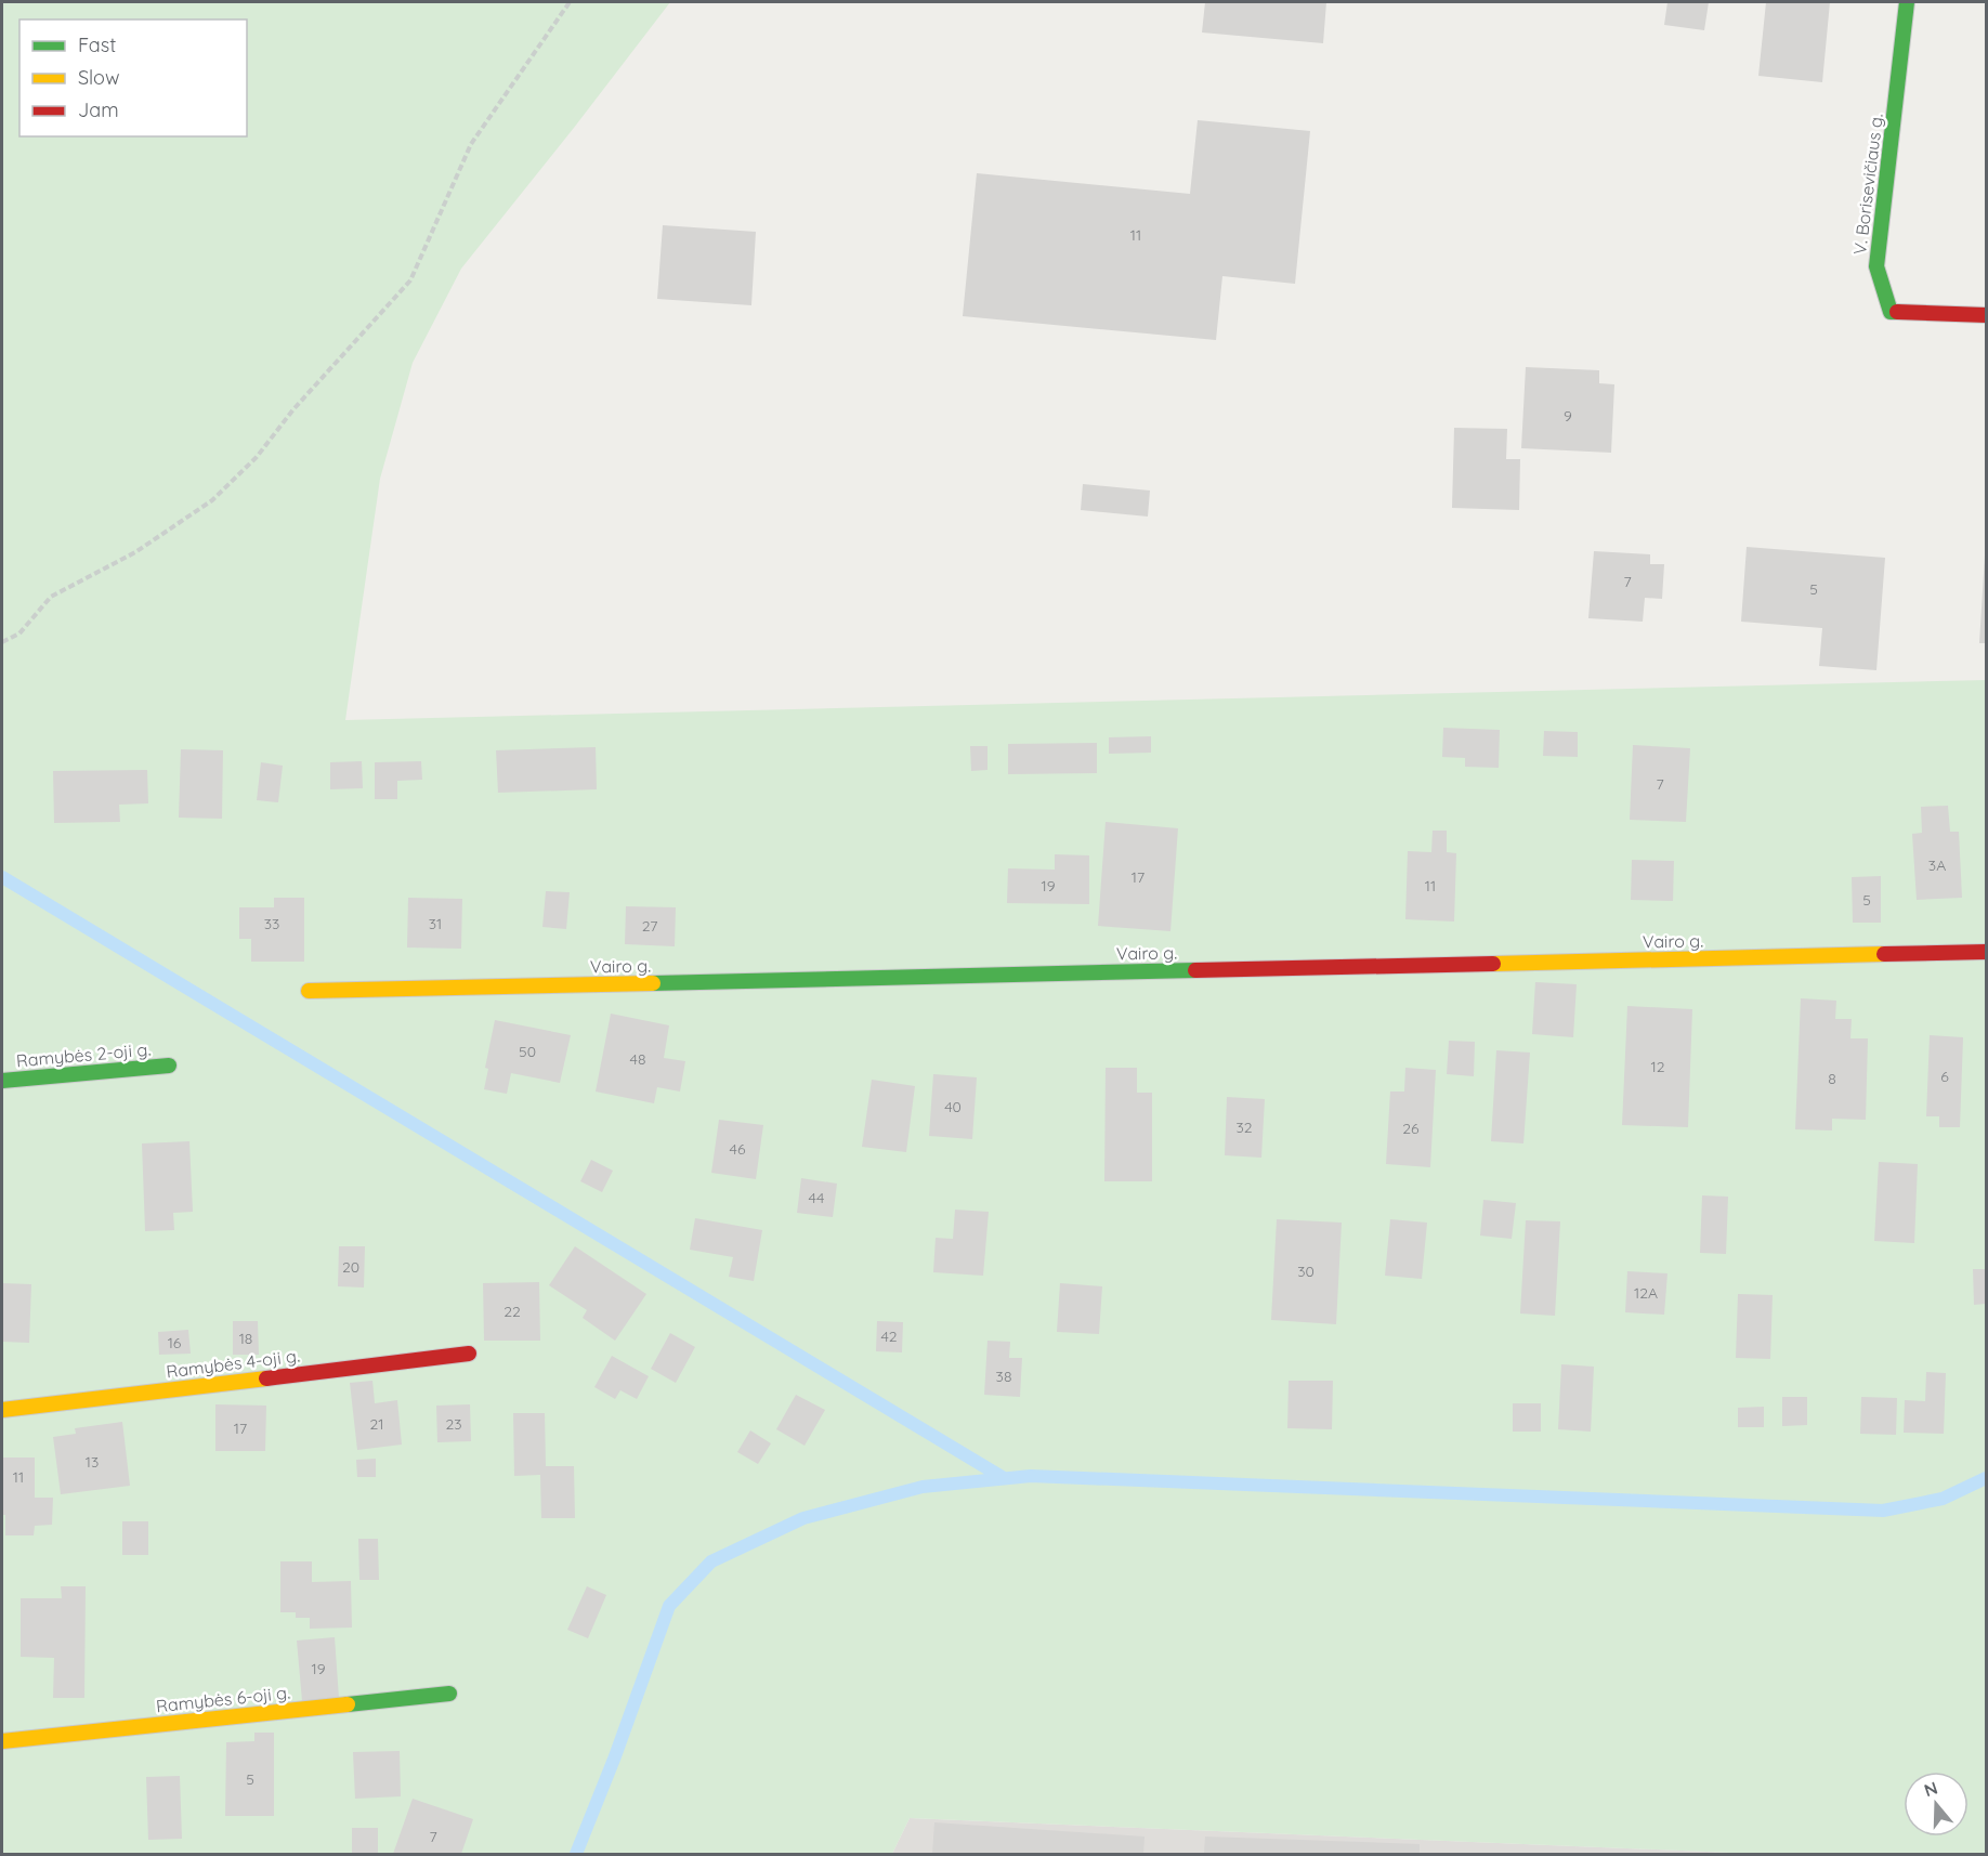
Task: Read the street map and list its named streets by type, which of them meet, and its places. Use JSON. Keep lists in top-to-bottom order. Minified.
{"streets":{"street":["V. Borisevičiaus g.","Vairo g.","Ramybės 2-oji g.","Ramybės 4-oji g.","Ramybės 6-oji g."]},"house_numbers":["11","9","7","5","7","3A","17","19","11","5","33","31","27","50","48","12","6","8","40","32","26","46","44","20","30","12A","22","42","18","16","38","21","23","17","13","11","19","5","7"],"legend":["Fast","Slow","Jam"],"north":"top"}
